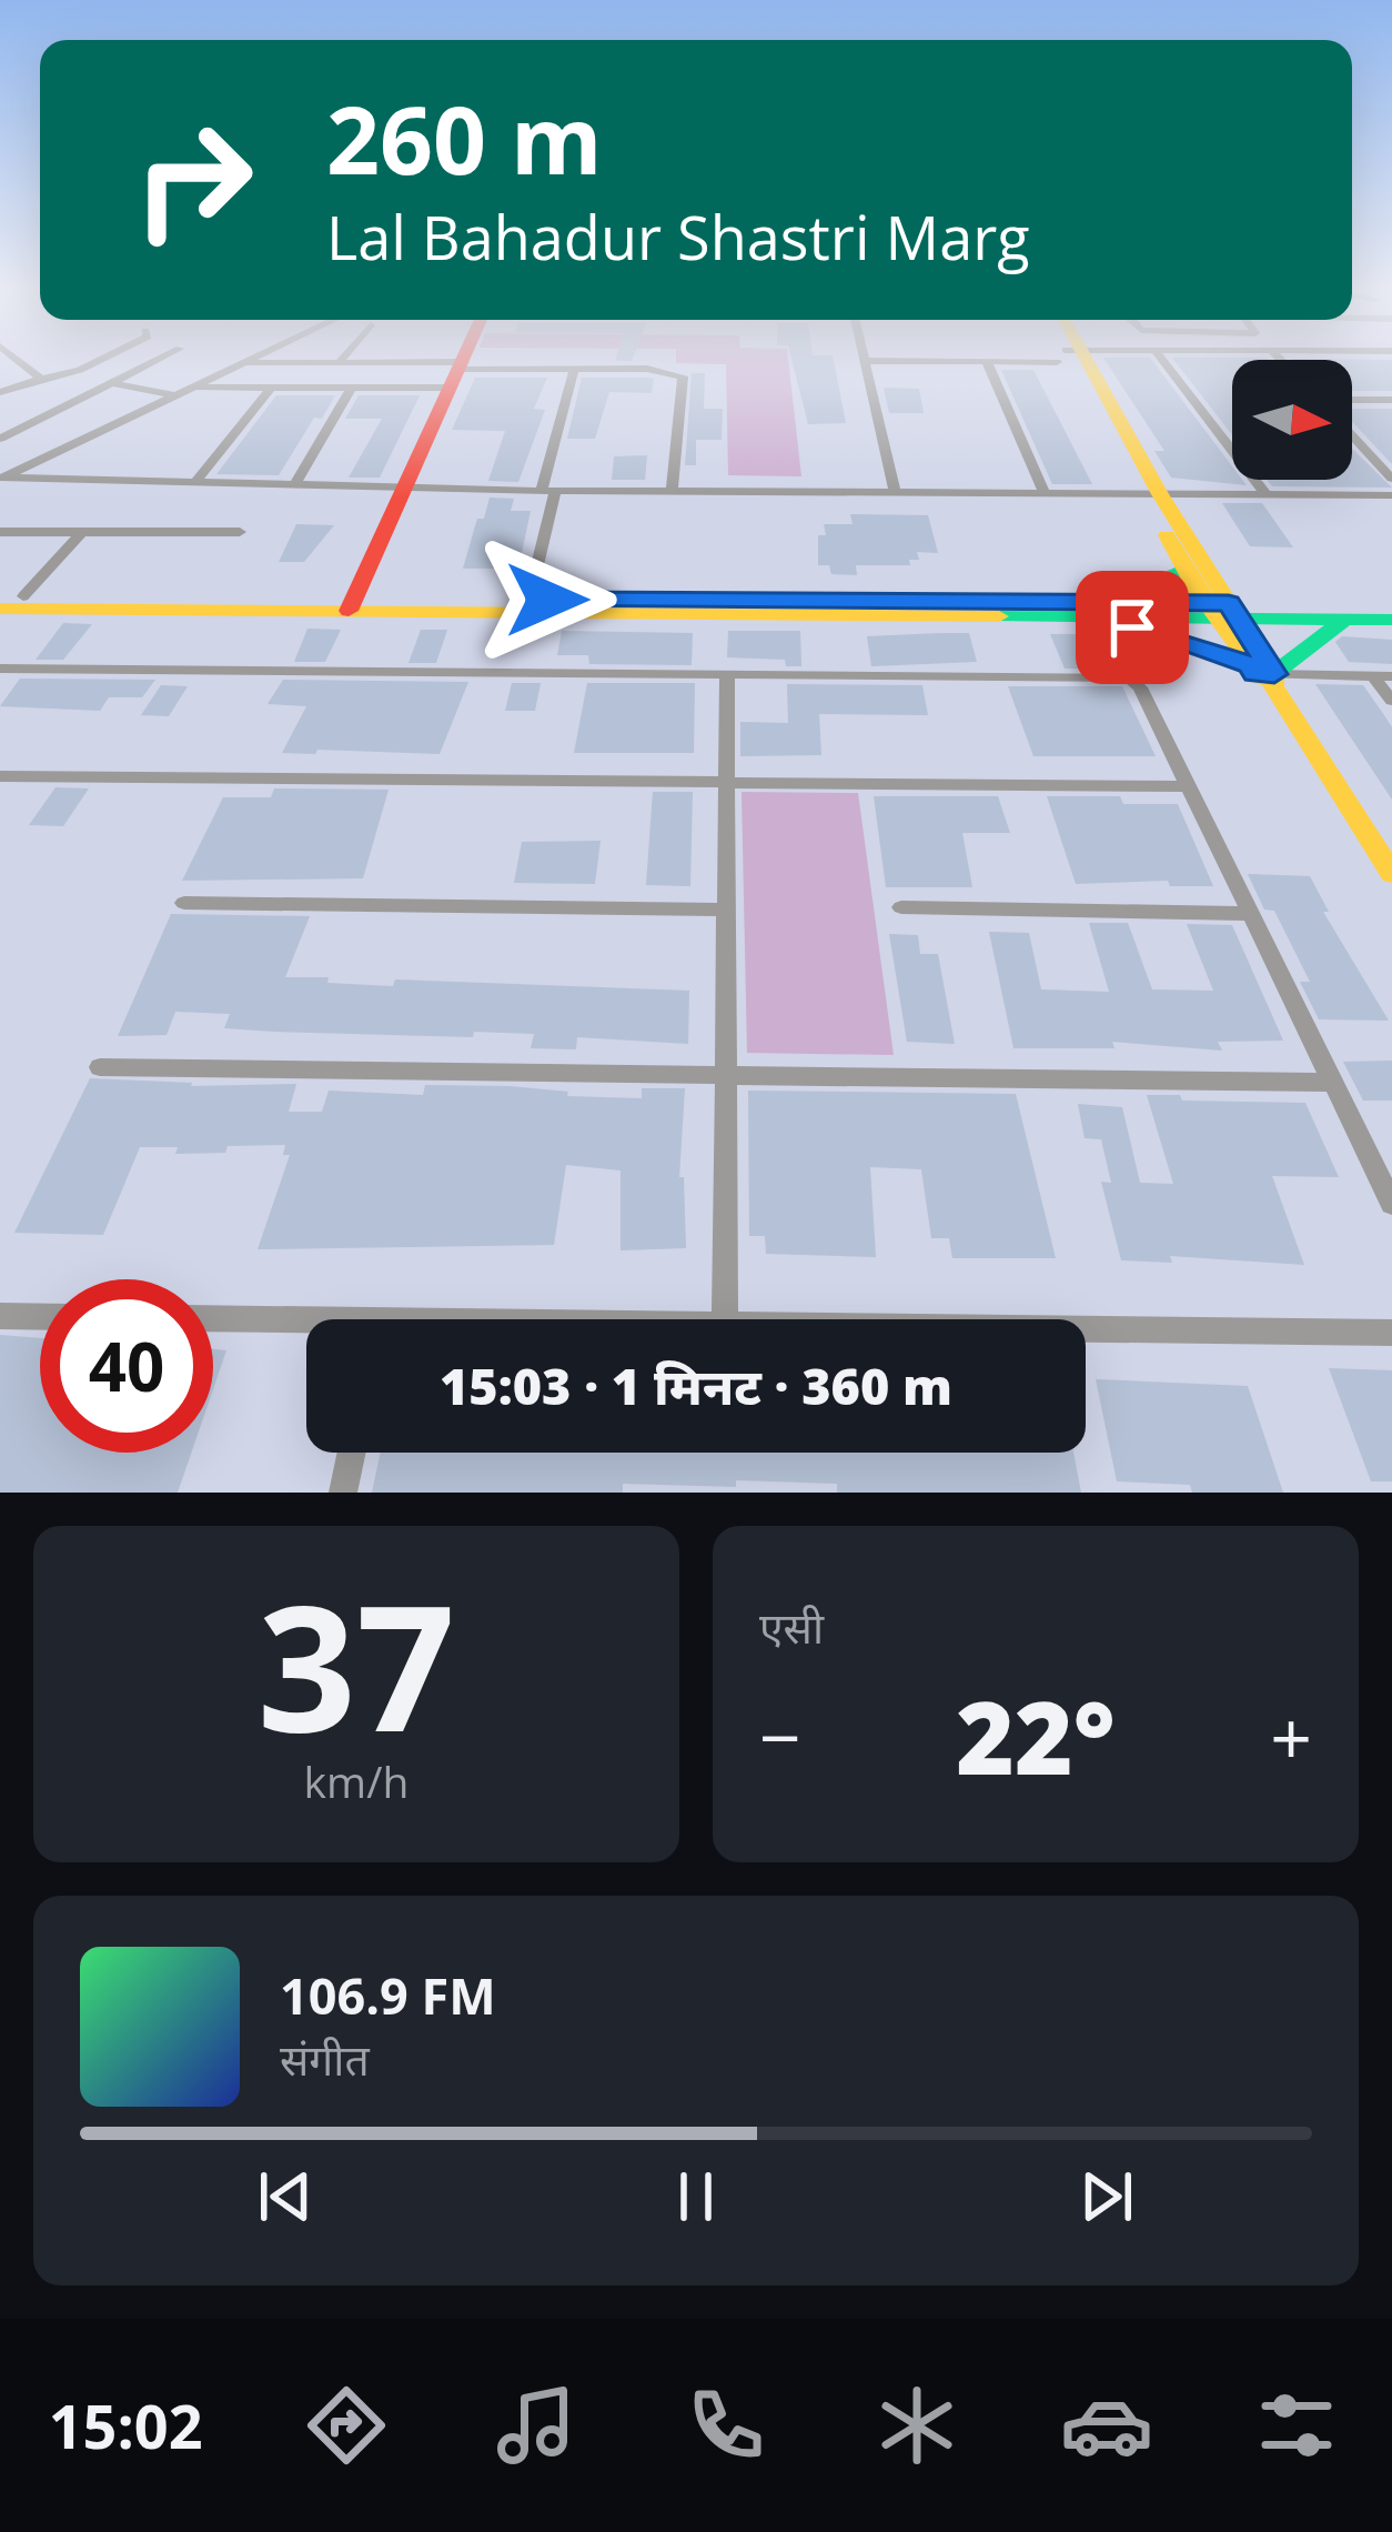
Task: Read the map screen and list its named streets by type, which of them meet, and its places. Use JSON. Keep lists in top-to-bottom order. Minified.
{"north":"right","page":{"turn":["260 m","Lal Bahadur Shastri Marg"],"limit":"40","trip":"15:03 · 1 मिनट · 360 m","tile":[["37","km/h"],"एसी"],"heat":["−","22°","+"],"song":["106.9 FM","संगीत"],"tabs":"15:02"}}
